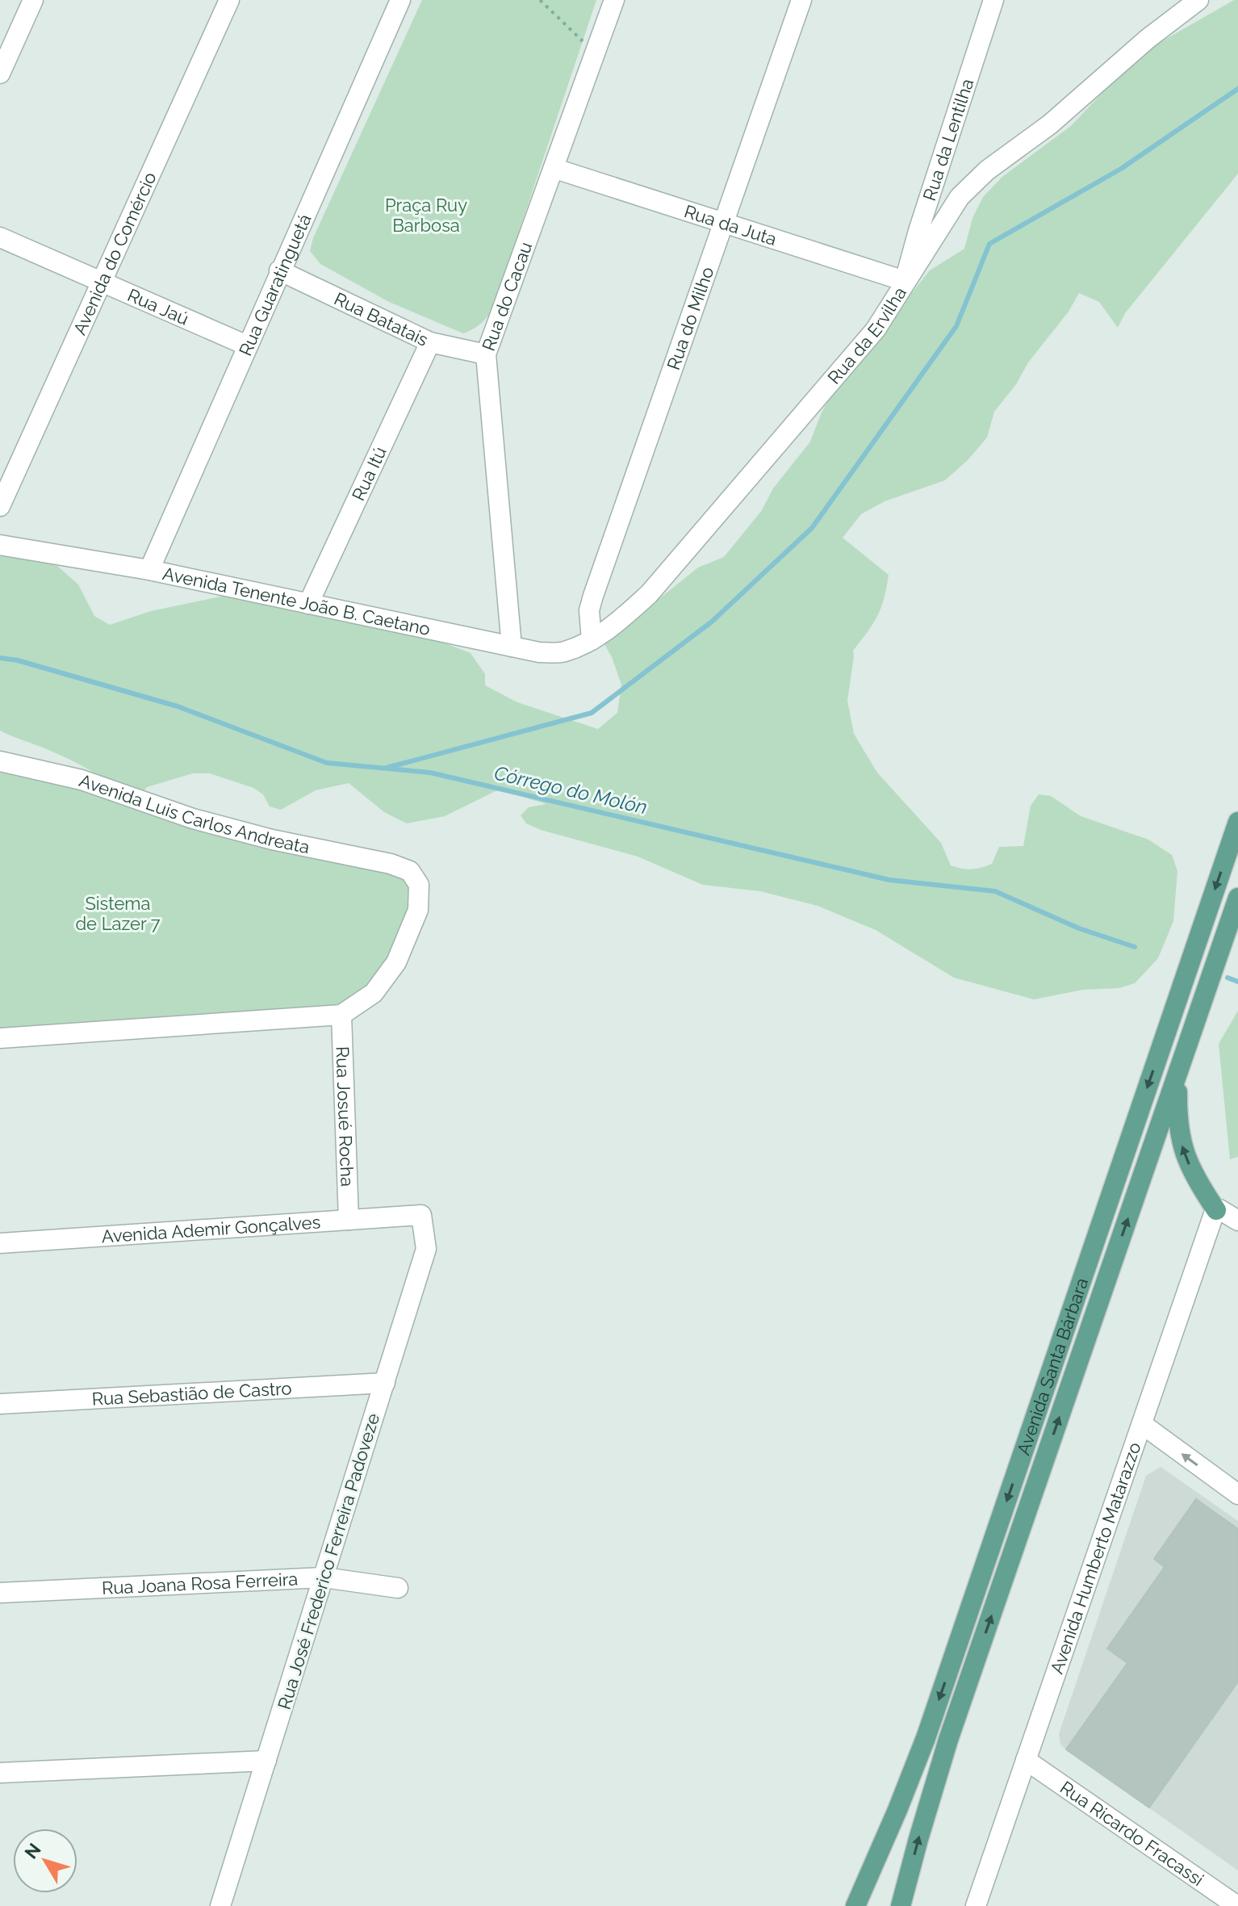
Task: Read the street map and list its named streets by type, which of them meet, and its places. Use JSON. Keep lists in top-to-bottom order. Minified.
{"streets":{"main road":["Avenida Santa Bárbara"],"street":["Rua da Lentilha","Rua da Juta","Avenida do Comércio","Rua Guaratinguetá","Rua do Cacau","Rua Jaú","Rua Batatais","Rua do Milho","Rua da Ervilha","Rua Itú","Avenida Tenente João B. Caetano","Avenida Luis Carlos Andreata","Rua Josué Rocha","Avenida Ademir Gonçalves","Rua Sebastião de Castro","Avenida Humberto Matarazzo","Rua José Frederico Ferreira Padoveze","Rua Joana Rosa Ferreira","Rua Ricardo Fracassi"]},"crossings":[["Rua da Lentilha","Rua da Juta"],["Rua da Lentilha","Rua da Ervilha"],["Rua da Juta","Rua do Cacau"],["Rua da Juta","Rua do Milho"],["Rua da Juta","Rua da Ervilha"],["Avenida do Comércio","Rua Jaú"],["Rua Guaratinguetá","Rua Jaú"],["Rua Guaratinguetá","Rua Batatais"],["Rua Guaratinguetá","Avenida Tenente João B. Caetano"],["Rua do Cacau","Rua Batatais"],["Rua do Cacau","Avenida Tenente João B. Caetano"],["Rua Batatais","Rua Itú"],["Rua do Milho","Rua da Ervilha"],["Rua do Milho","Avenida Tenente João B. Caetano"],["Rua da Ervilha","Avenida Tenente João B. Caetano"],["Rua Itú","Avenida Tenente João B. Caetano"],["Avenida Luis Carlos Andreata","Rua Josué Rocha"],["Rua Josué Rocha","Avenida Ademir Gonçalves"],["Avenida Ademir Gonçalves","Rua José Frederico Ferreira Padoveze"],["Rua Sebastião de Castro","Rua José Frederico Ferreira Padoveze"],["Avenida Humberto Matarazzo","Rua Ricardo Fracassi"],["Rua José Frederico Ferreira Padoveze","Rua Joana Rosa Ferreira"]],"water":["Córrego do Molón"],"parks":["Praça Ruy Barbosa","Sistema de Lazer 7"],"north":"top left"}
